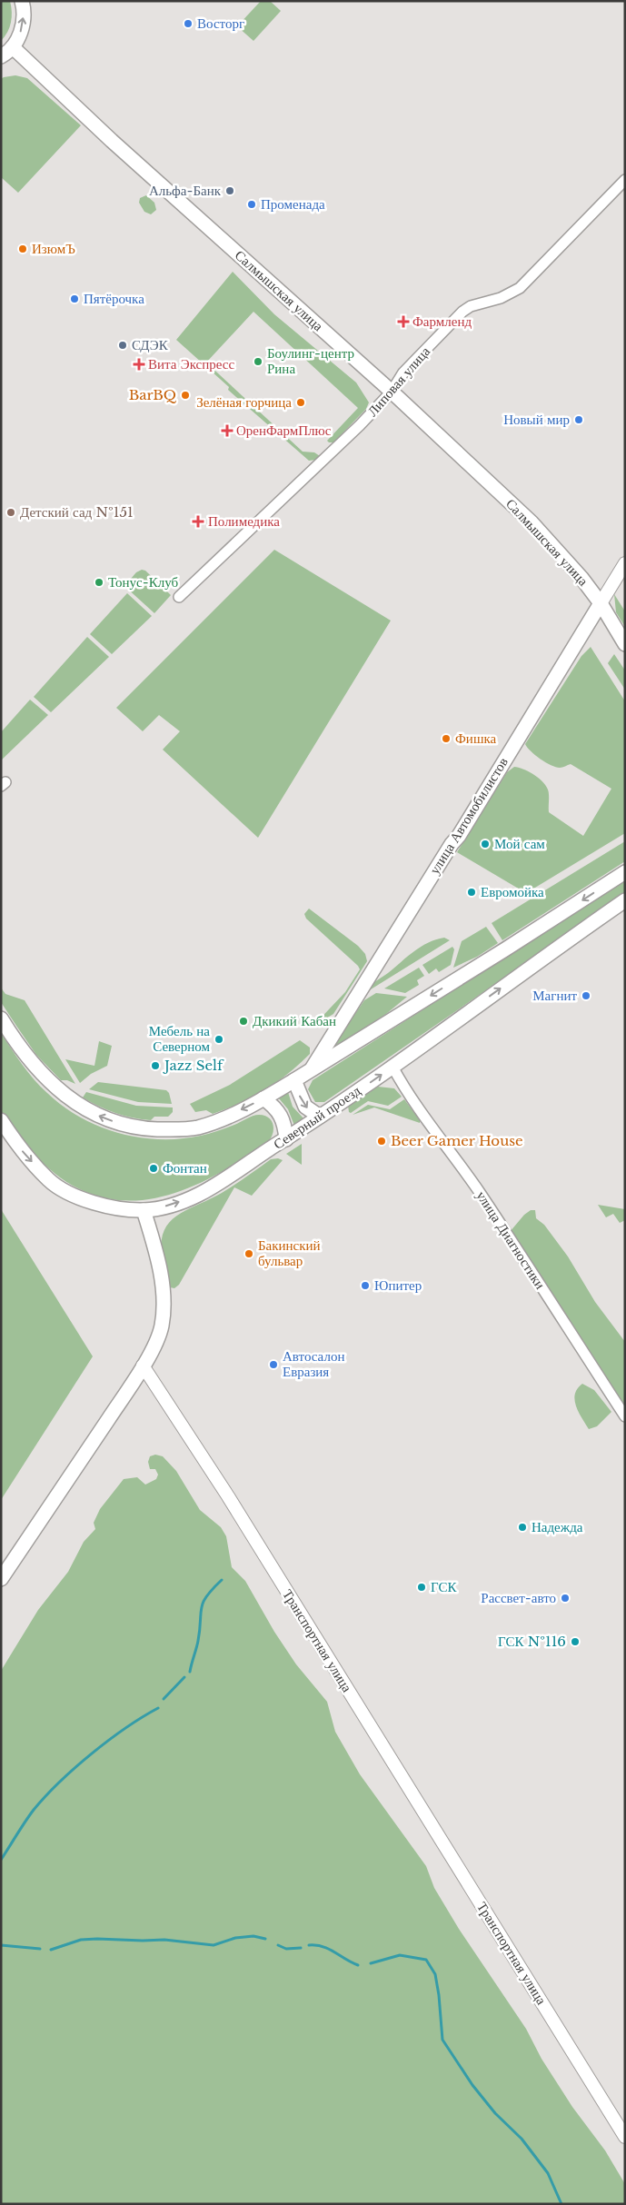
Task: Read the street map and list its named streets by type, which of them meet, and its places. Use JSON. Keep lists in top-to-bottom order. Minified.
{"streets":{"main road":["Салмышская улица","улица Автомобилистов","Северный проезд"],"street":["Липовая улица","улица Диагностики","Транспортная улица"]},"crossings":[["Салмышская улица","Липовая улица"],["Салмышская улица","улица Автомобилистов"],["Северный проезд","улица Диагностики"]],"places":{"other":["Восторг","Альфа-Банк","Променада","ИзюмЪ","Пятёрочка","СДЭК","Боулинг-центр Рина","BarBQ","Зелёная горчица","Новый мир","Детский сад №151","Тонус-Клуб","Фишка","Мой сам","Евромойка","Магнит","Дкикий Кабан","Мебель на Северном","Jazz Self","Beer Gamer House","Фонтан","Бакинский бульвар","Юпитер","Автосалон Евразия","Надежда","ГСК","Рассвет-авто","ГСК №116"],"health":["Фармленд","Вита Экспресс","ОренФармПлюс","Полимедика"]}}
